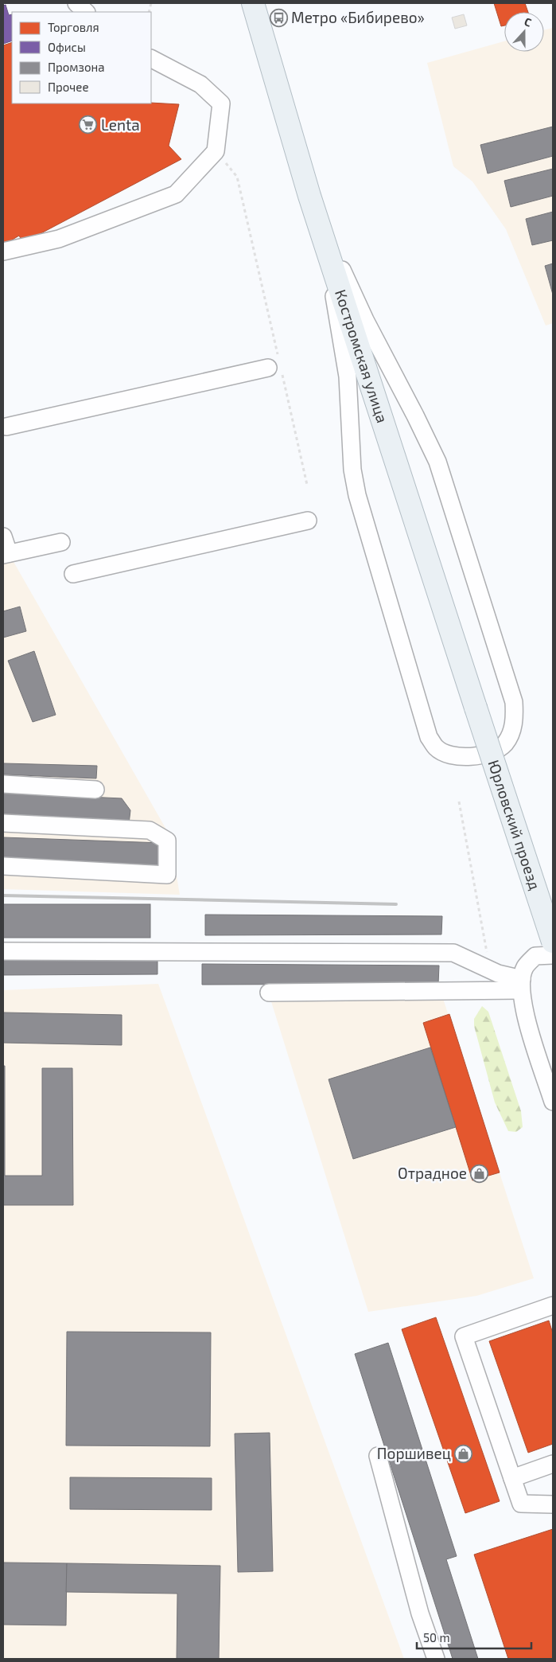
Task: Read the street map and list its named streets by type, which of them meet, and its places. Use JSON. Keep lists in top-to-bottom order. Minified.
{"streets":{"main road":["Костромская улица","Юрловский проезд"]},"crossings":[["Костромская улица","Юрловский проезд"]],"places":{"bus stop":["Метро «Бибирево»"],"supermarket":["Lenta"],"shop":["Отрадное","Поршивец"]},"legend":["Торговля","Офисы","Промзона","Прочее"],"scale_bar":"50 m","north":"top"}
